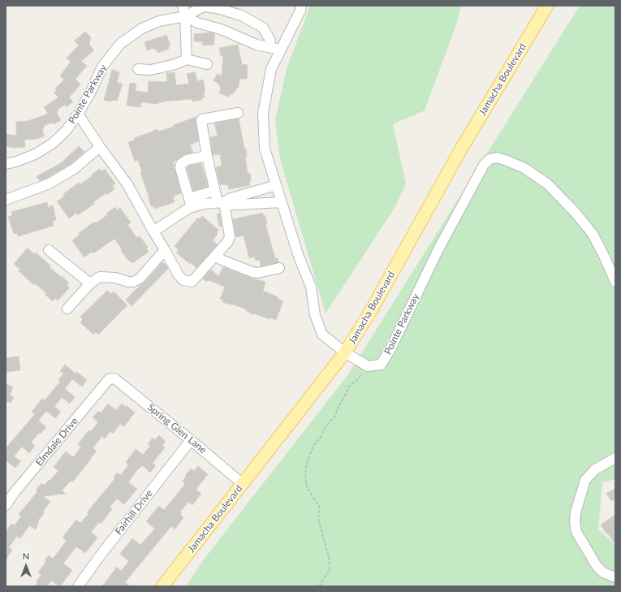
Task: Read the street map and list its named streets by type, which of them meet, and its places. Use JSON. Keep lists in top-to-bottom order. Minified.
{"streets":{"main road":["Jamacha Boulevard"],"street":["Pointe Parkway","Spring Glen Lane","Elmdale Drive","Fairhill Drive"]},"crossings":[["Jamacha Boulevard","Spring Glen Lane"],["Spring Glen Lane","Elmdale Drive"],["Spring Glen Lane","Fairhill Drive"]],"north":"top"}
